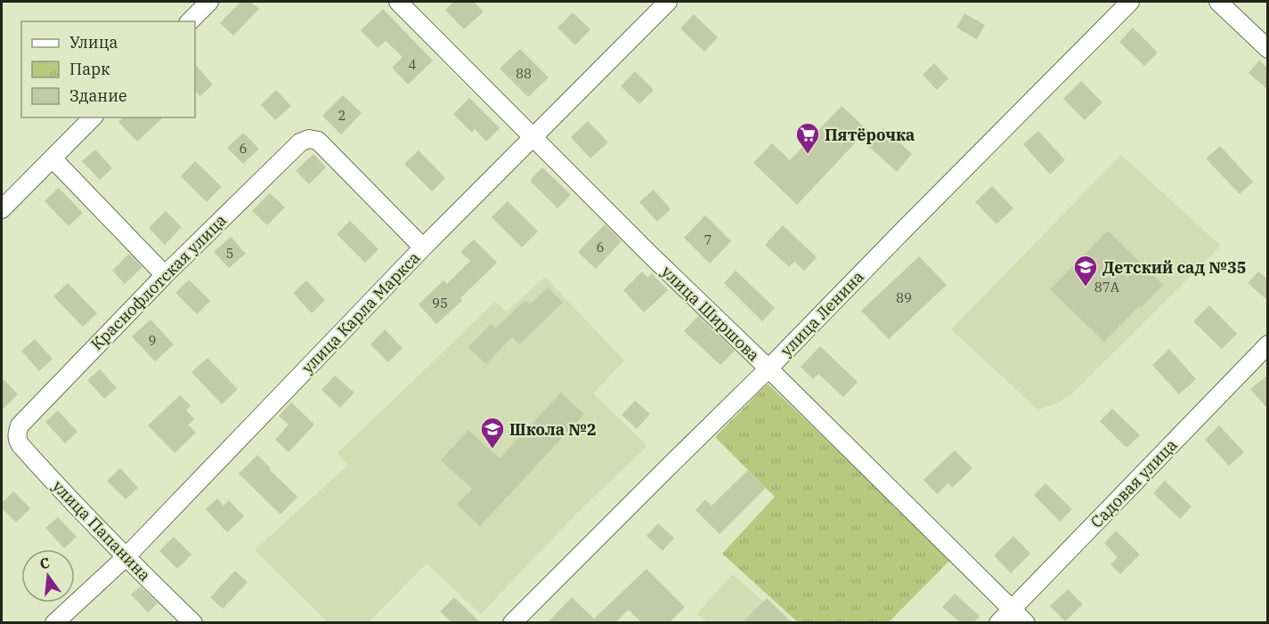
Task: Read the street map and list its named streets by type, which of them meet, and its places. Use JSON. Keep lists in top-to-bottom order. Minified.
{"streets":{"street":["Краснофлотская улица","улица Карла Маркса","улица Ширшова","улица Ленина","Садовая улица","улица Папанина"]},"crossings":[["Краснофлотская улица","улица Карла Маркса"],["Краснофлотская улица","улица Папанина"],["улица Карла Маркса","улица Ширшова"],["улица Карла Маркса","улица Папанина"],["улица Ширшова","улица Ленина"],["улица Ширшова","Садовая улица"]],"places":{"supermarket":["Пятёрочка"],"school or university":["Детский сад №35","Школа №2"]},"house_numbers":["4","88","2","6","7","6","5","87А","89","95","9"],"legend":["Улица","Парк","Здание"],"north":"top"}
